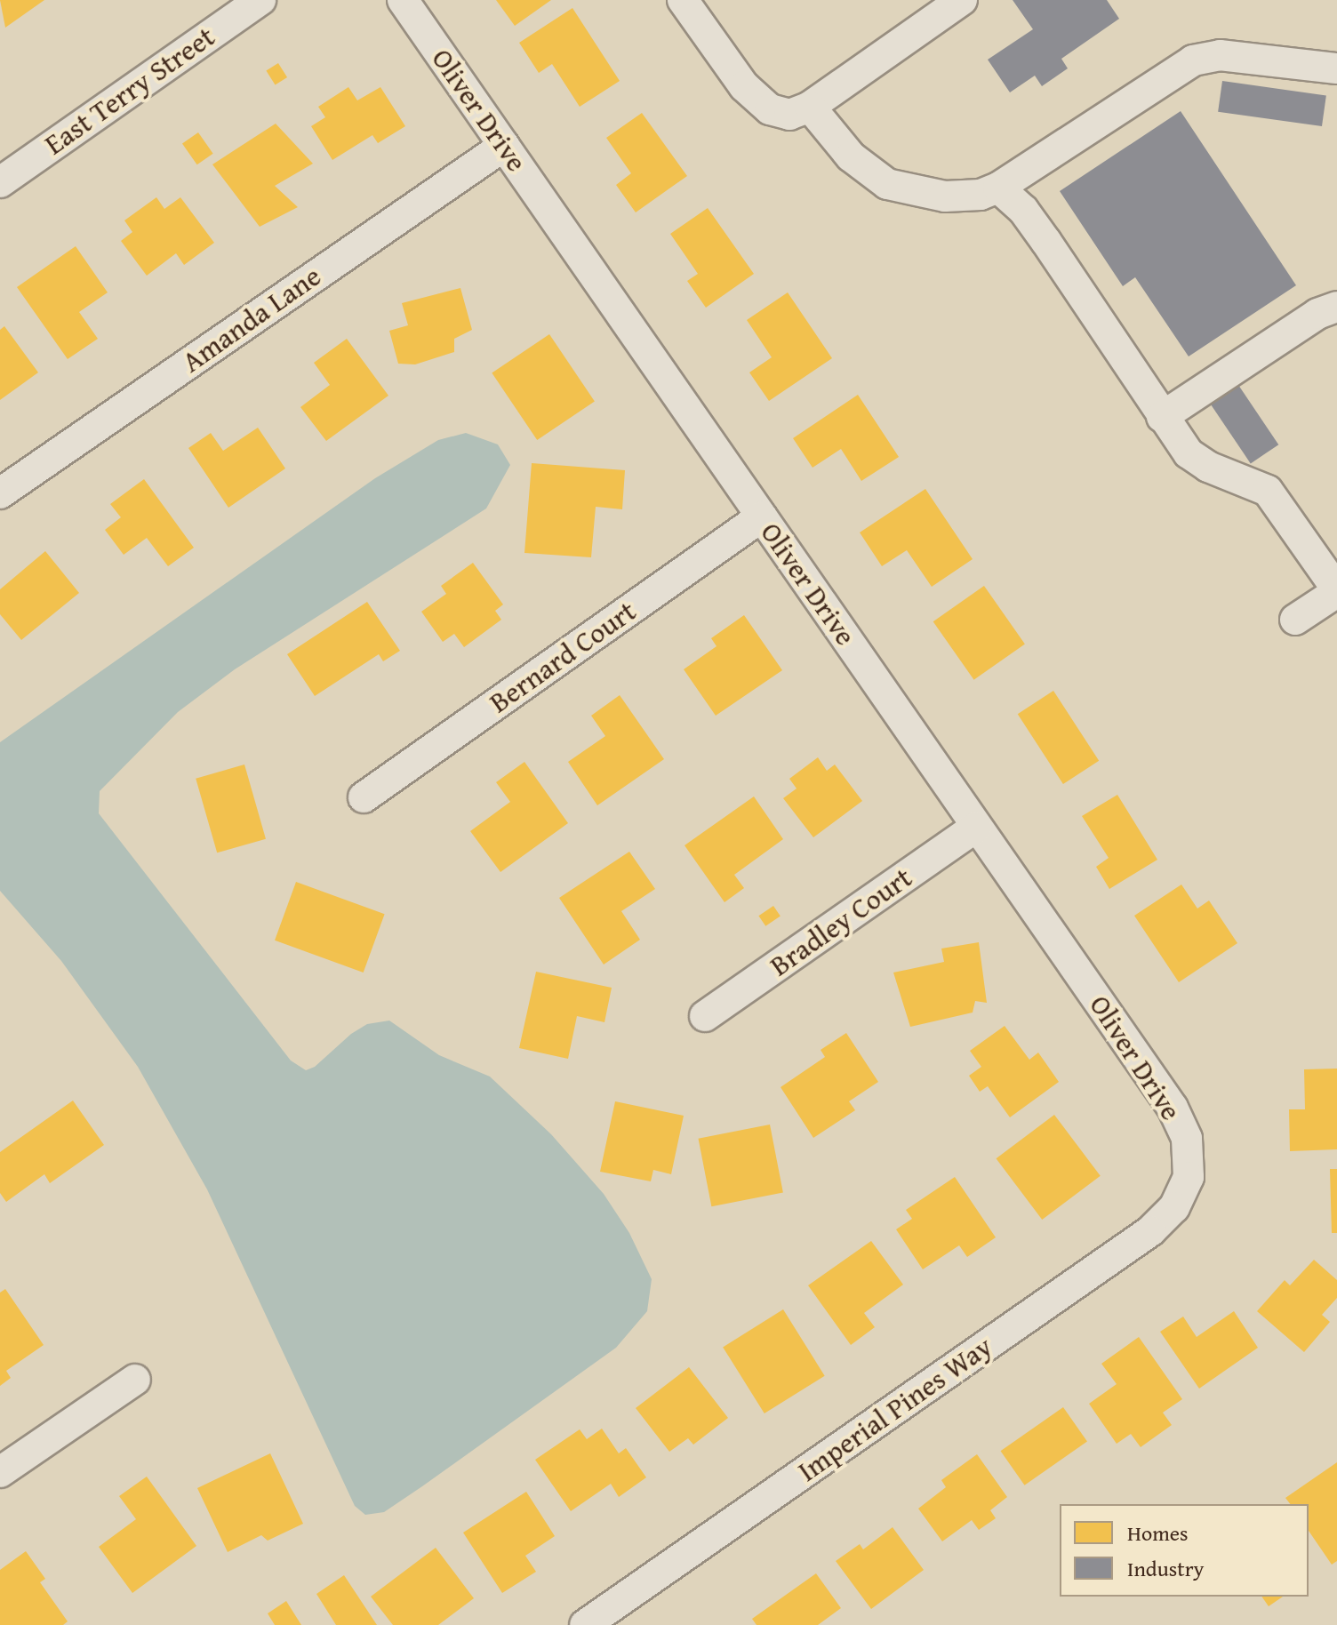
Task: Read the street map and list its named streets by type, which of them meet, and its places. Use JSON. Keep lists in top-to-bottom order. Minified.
{"streets":{"street":["East Terry Street","Oliver Drive","Amanda Lane","Bernard Court","Bradley Court","Imperial Pines Way"]},"crossings":[["Oliver Drive","Amanda Lane"],["Oliver Drive","Bernard Court"],["Oliver Drive","Bradley Court"],["Oliver Drive","Imperial Pines Way"]],"legend":["Homes","Industry"]}
